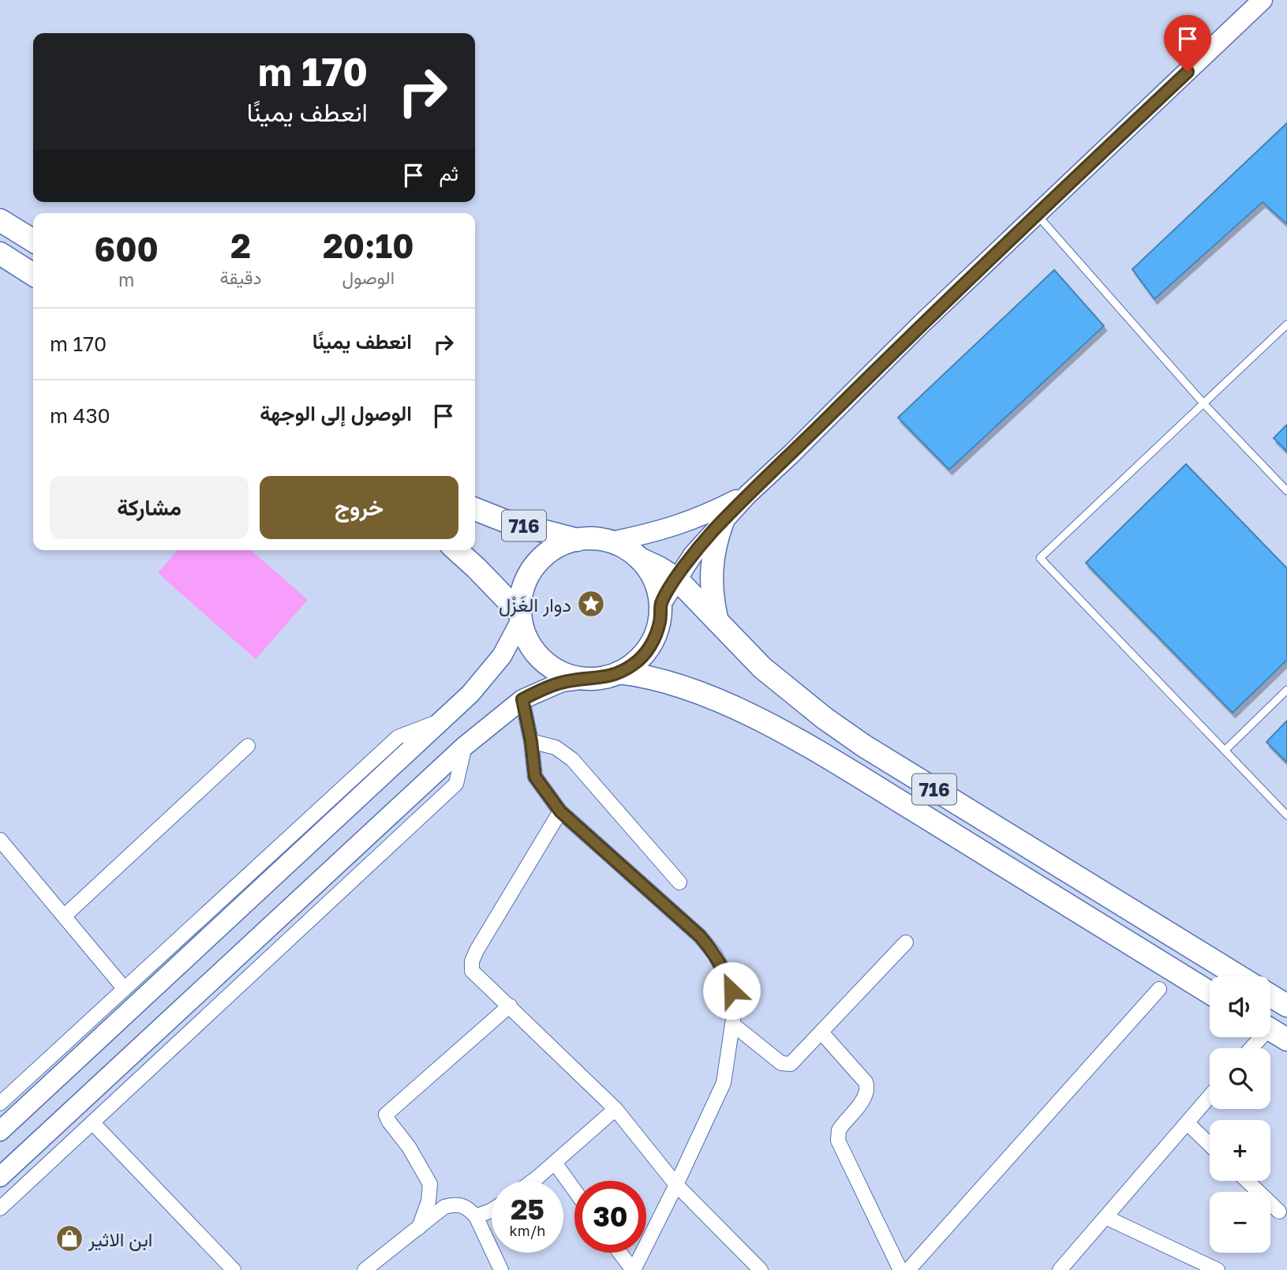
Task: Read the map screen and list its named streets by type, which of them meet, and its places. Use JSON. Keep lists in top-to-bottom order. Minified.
{"streets":{"main road":["716"]},"places":{"place":["دوار الغَزْل"],"shop":["ابن الاثير"]},"page":{"turn":["170 m","انعطف يمينًا"],"then":"ثم","eta":["20:10","الوصول","2","دقيقة","600","m"],"list":[{"name":"انعطف يمينًا","value":"170 m"},{"name":"الوصول إلى الوجهة","value":"430 m"}],"buttons":["خروج","مشاركة"],"map_buttons":["+","−"],"speed":"25 km/h","limit":"30"}}
